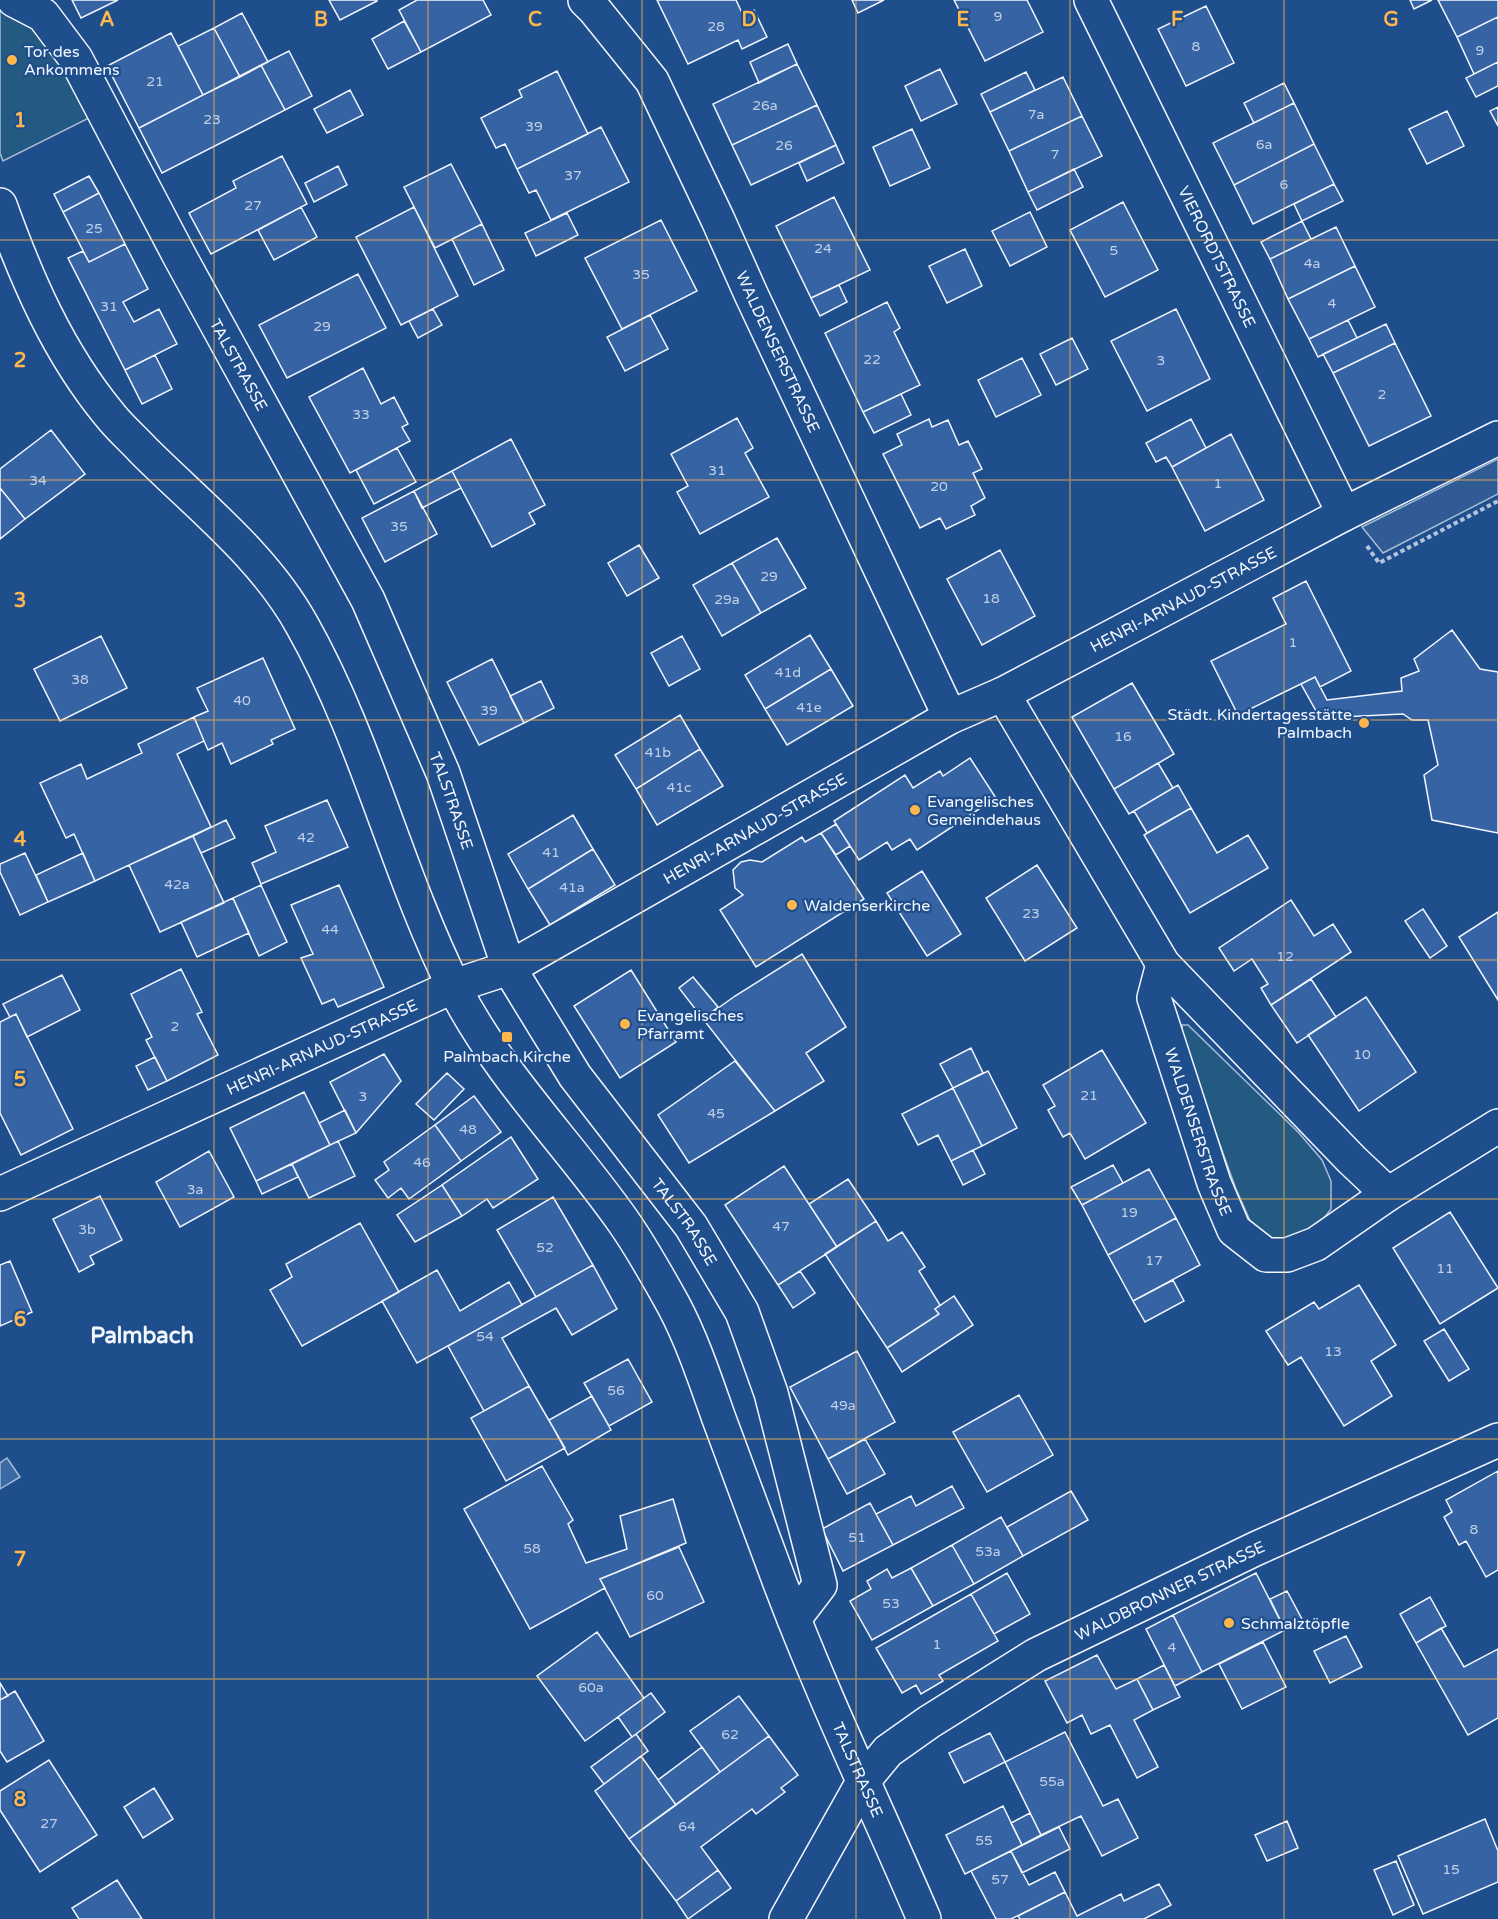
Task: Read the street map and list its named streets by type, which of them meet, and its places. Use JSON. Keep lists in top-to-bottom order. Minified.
{"streets":{"street":["VIERORDTSTRASSE","WALDENSERSTRASSE","TALSTRASSE","HENRI-ARNAUD-STRASSE","WALDBRONNER STRASSE"]},"crossings":[["VIERORDTSTRASSE","HENRI-ARNAUD-STRASSE"],["WALDENSERSTRASSE","HENRI-ARNAUD-STRASSE"],["TALSTRASSE","HENRI-ARNAUD-STRASSE"],["TALSTRASSE","WALDBRONNER STRASSE"]],"districts":["Palmbach"],"places":{"other":["Tor des Ankommens","Städt. Kindertagesstätte Palmbach","Evangelisches Gemeindehaus","Waldenserkirche","Evangelisches Pfarramt","Schmalztöpfle"],"transit":["Palmbach Kirche"]},"house_numbers":["9","28","8","9","21","26a","7a","23","39","6a","26","7","37","6","27","25","24","5","4a","35","4","31","29","22","3","2","33","31","34","1","20","35","29","18","29a","1","41d","38","40","41e","39","16","41b","41c","42","41","42a","41a","23","44","12","2","10","21","3","45","48","46","3a","19","47","3b","52","17","11","54","13","56","49a","8","51","58","53a","60","53","1","4","60a","62","55a","27","64","55","15","57"],"grid":{"columns":["A","B","C","D","E","F","G"],"rows":["1","2","3","4","5","6","7","8"]}}
